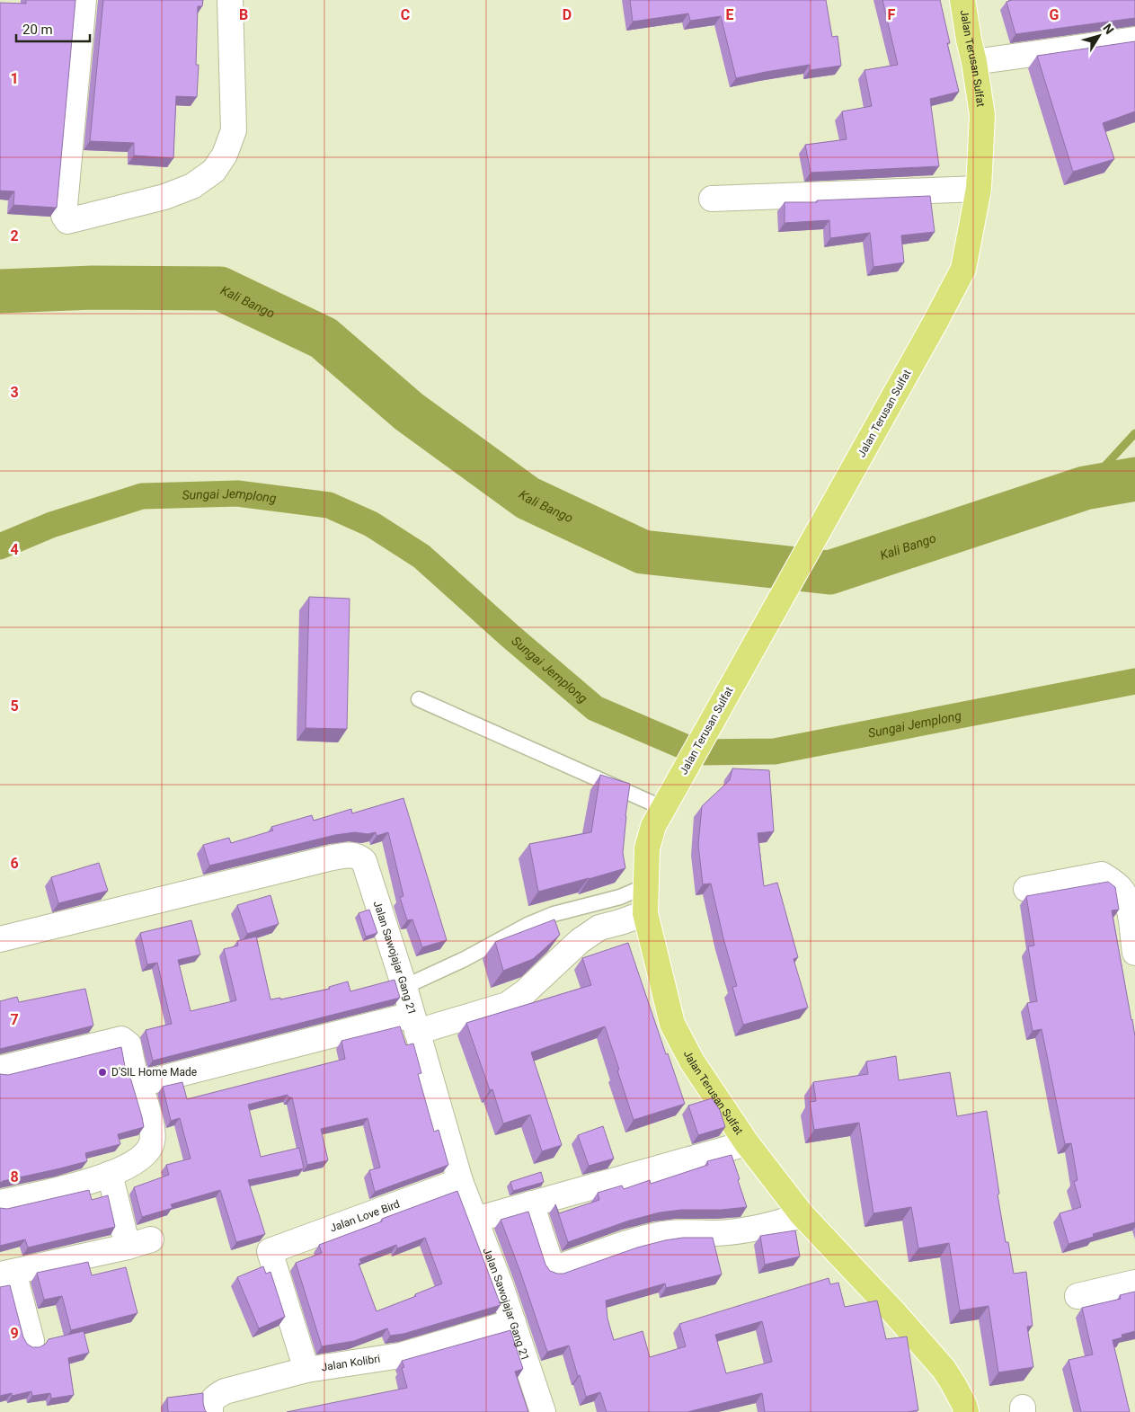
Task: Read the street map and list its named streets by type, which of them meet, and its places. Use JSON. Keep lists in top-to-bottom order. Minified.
{"streets":{"main road":["Jalan Terusan Sulfat"],"street":["Jalan Sawojajar Gang 21","Jalan Love Bird","Jalan Kolibri"]},"crossings":[["Jalan Sawojajar Gang 21","Jalan Love Bird"],["Jalan Sawojajar Gang 21","Jalan Kolibri"],["Jalan Love Bird","Jalan Kolibri"]],"water":["Kali Bango","Sungai Jemplong"],"places":["D'SIL Home Made"],"scale_bar":"20 m","north":"top right","grid":{"columns":["B","C","D","E","F","G"],"rows":["1","2","3","4","5","6","7","8","9"]}}
